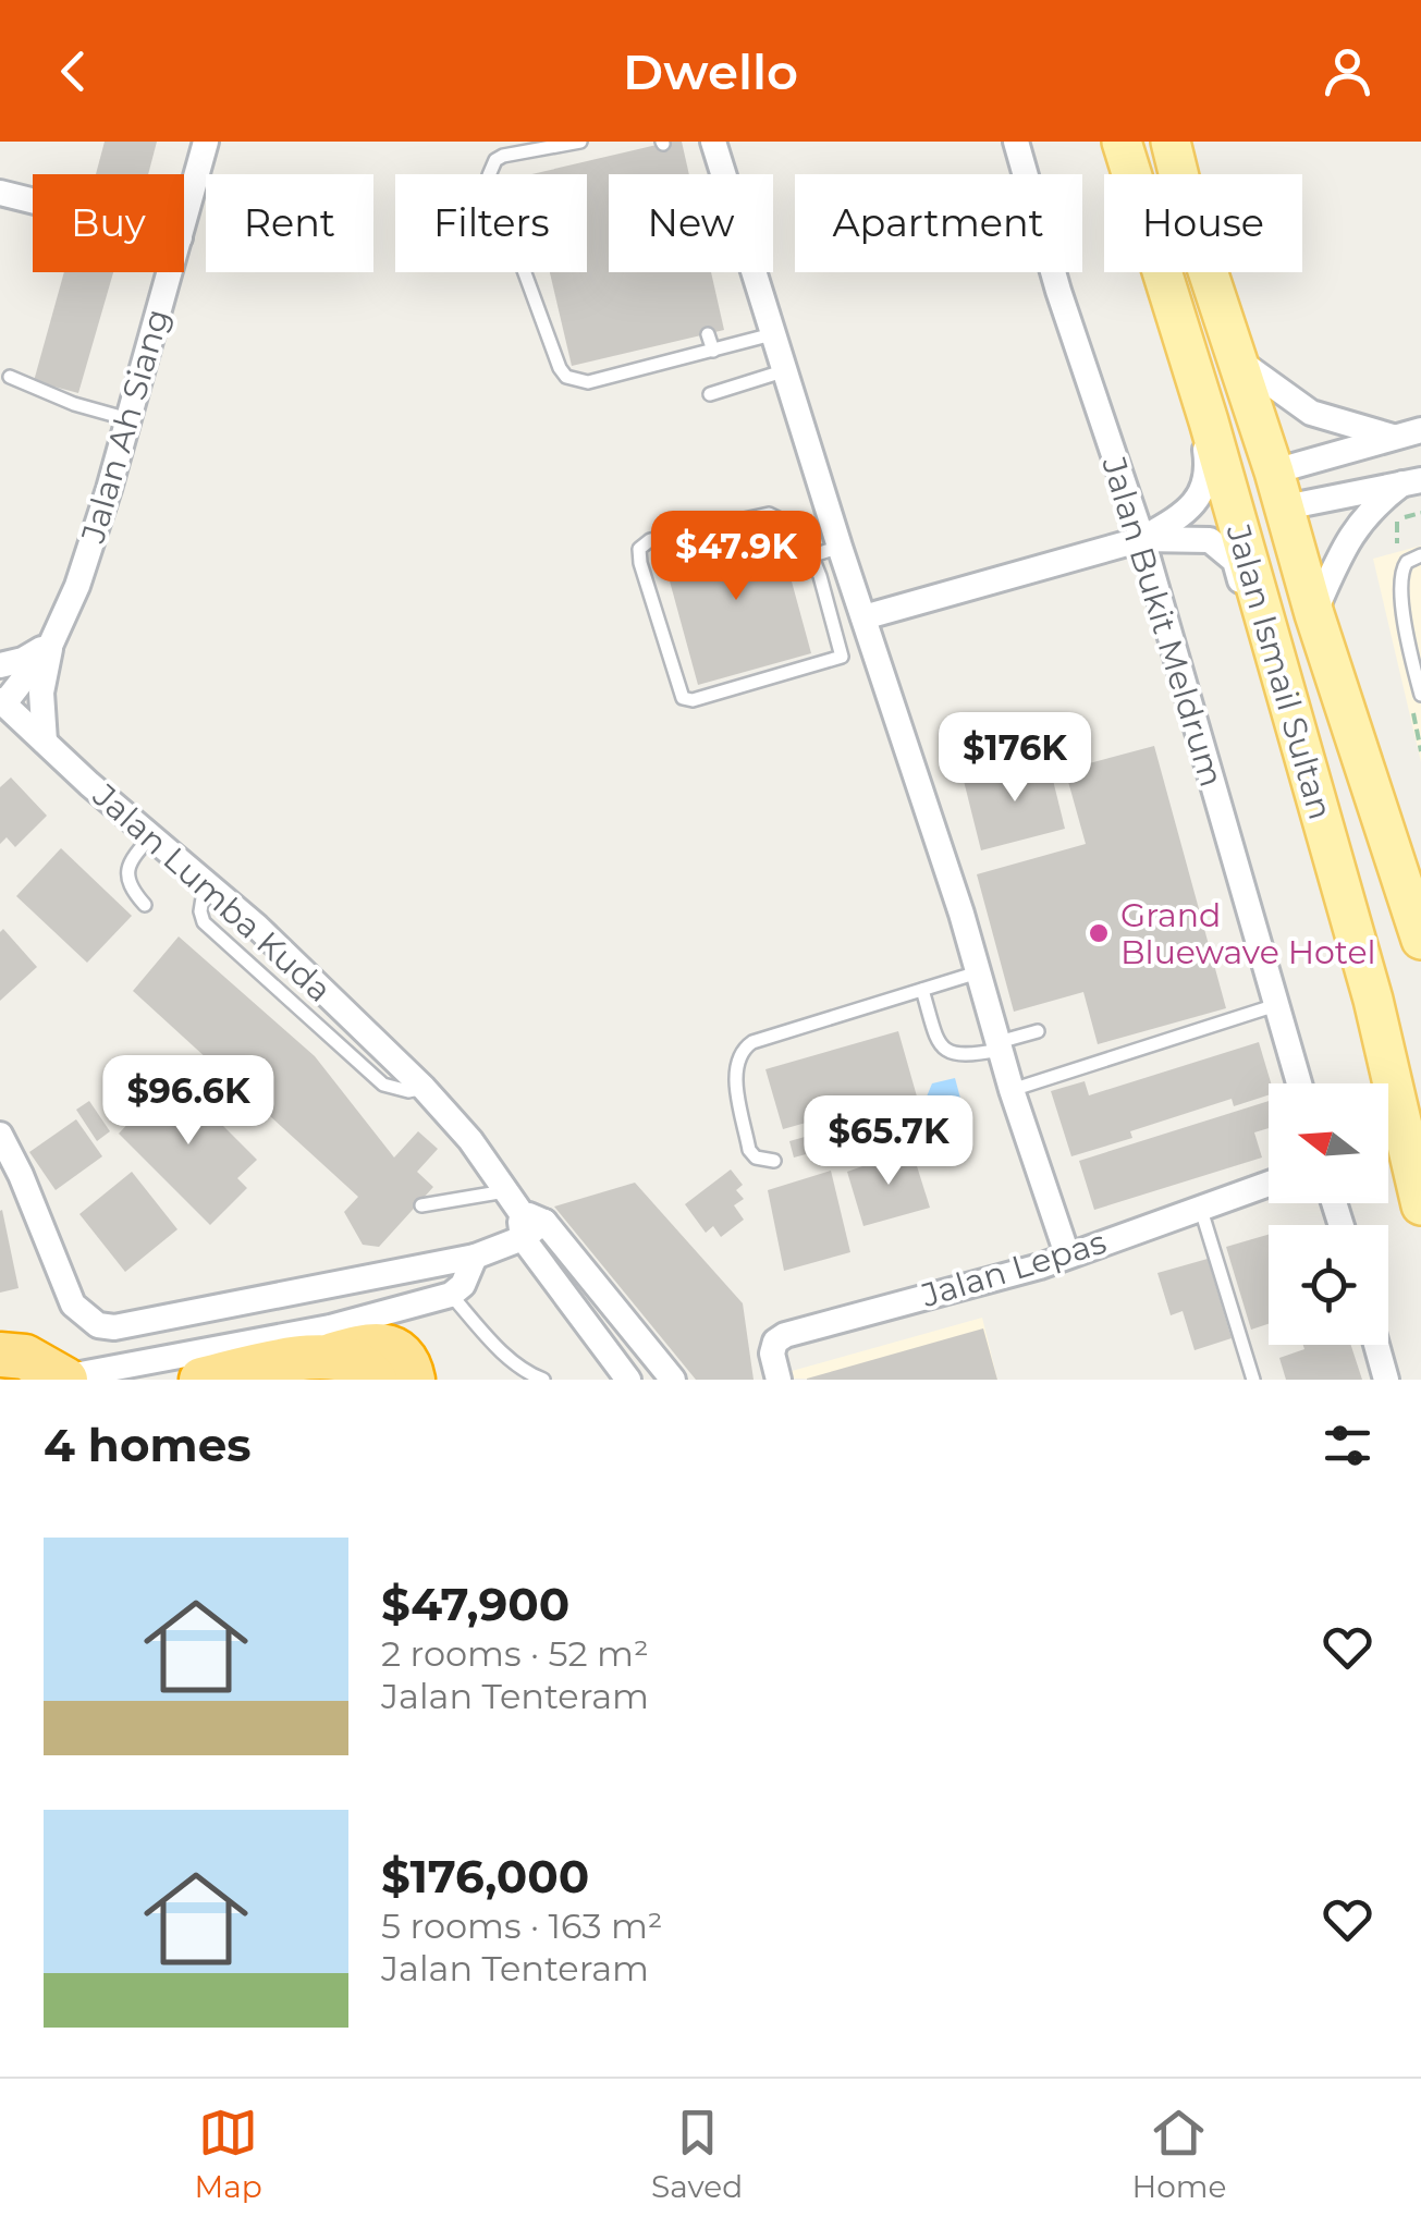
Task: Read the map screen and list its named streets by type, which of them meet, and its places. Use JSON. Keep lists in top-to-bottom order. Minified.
{"streets":{"main road":["Jalan Ismail Sultan"],"street":["Jalan Ah Siang","Jalan Bukit Meldrum","Jalan Lumba Kuda","Jalan Lepas"]},"crossings":[["Jalan Ah Siang","Jalan Lumba Kuda"]],"places":["Grand Bluewave Hotel"],"north":"left","page":{"header":"Dwello","chip":["Buy","Rent","Filters","New","Apartment","House"],"price":["$47.9K","$176K","$96.6K","$65.7K"],"heading":"4 homes","list":[{"name":"$47,900","note":"2 rooms · 52 m² · Jalan Tenteram"},{"name":"$176,000","note":"5 rooms · 163 m² · Jalan Tenteram"}],"tabs":["Map","Saved","Home"]}}
